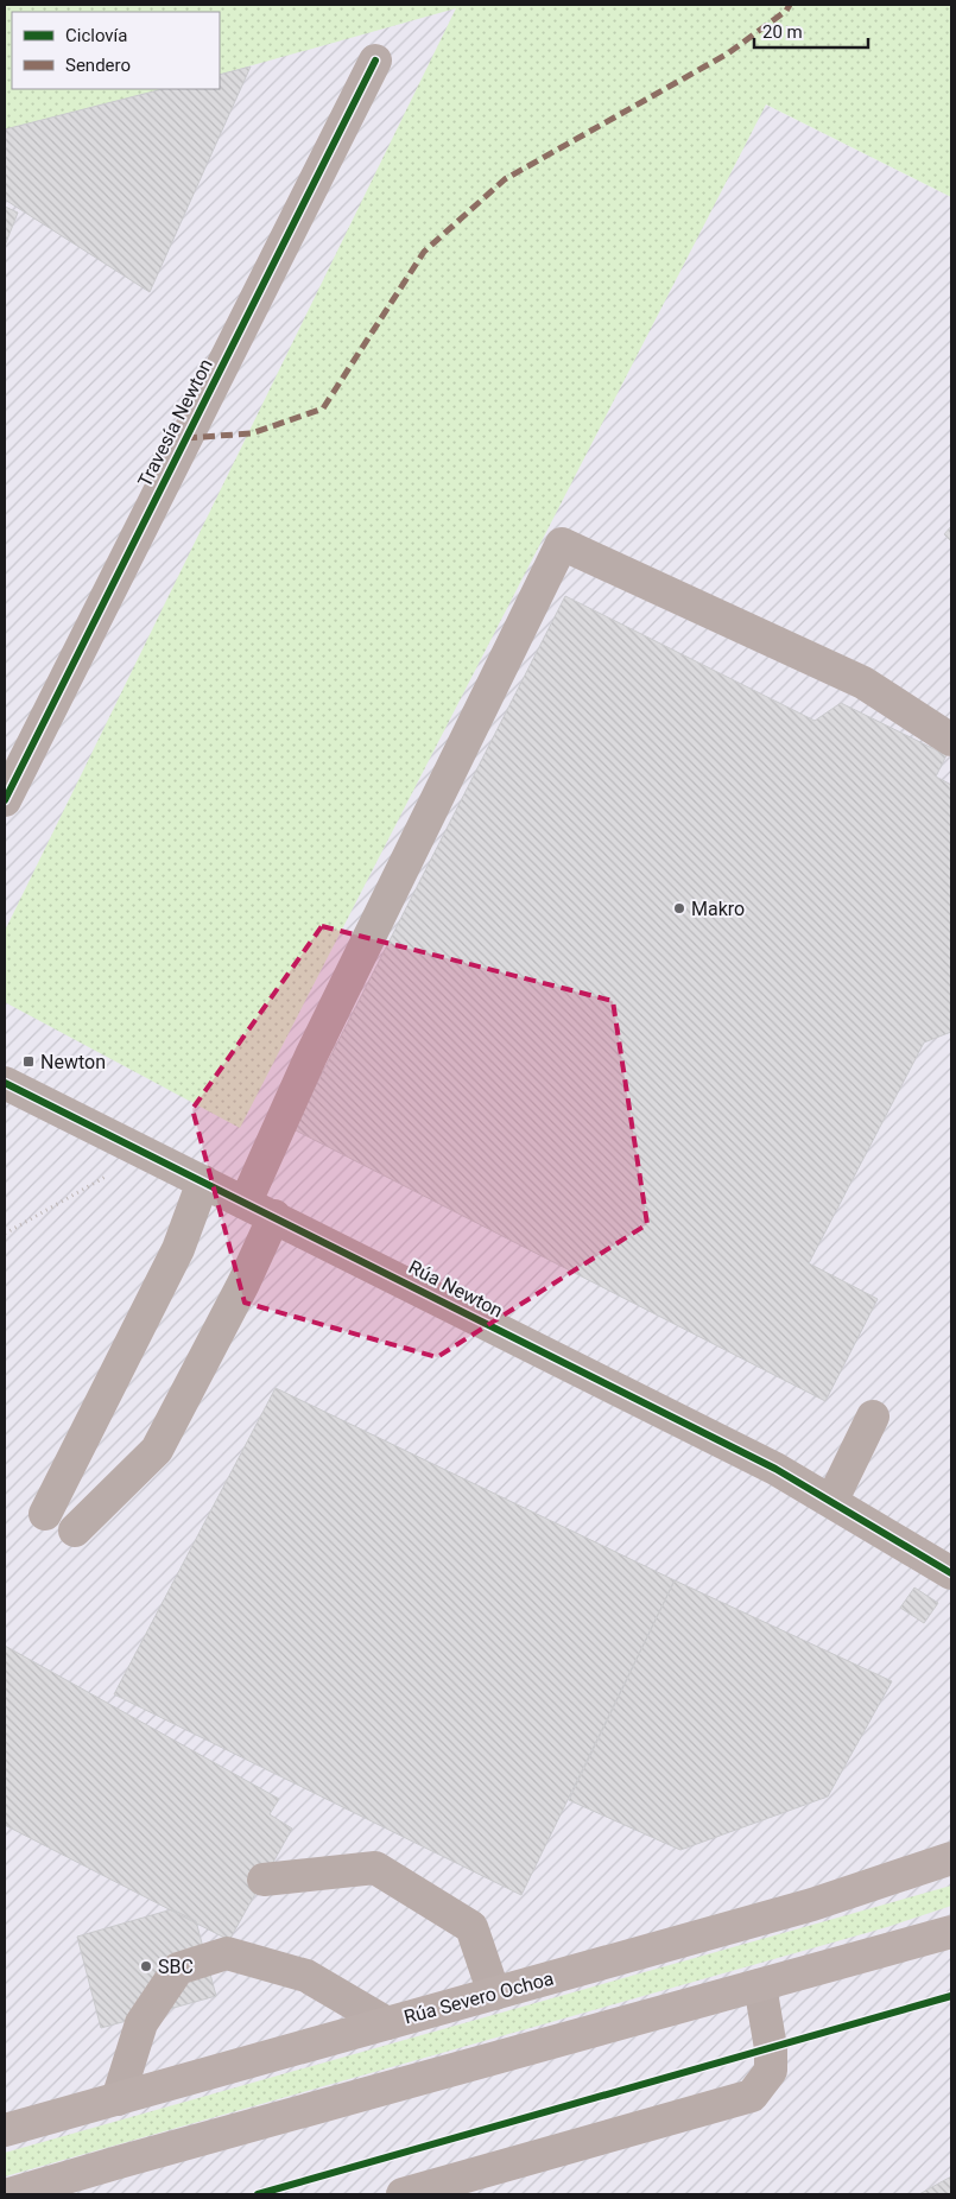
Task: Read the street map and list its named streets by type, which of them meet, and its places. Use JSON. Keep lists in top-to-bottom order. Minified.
{"streets":{"main road":["Rúa Severo Ochoa"],"street":["Travesía Newton","Rúa Newton"]},"places":{"other":["Makro","SBC"],"transit":["Newton"]},"legend":["Ciclovía","Sendero"],"scale_bar":"20 m"}
